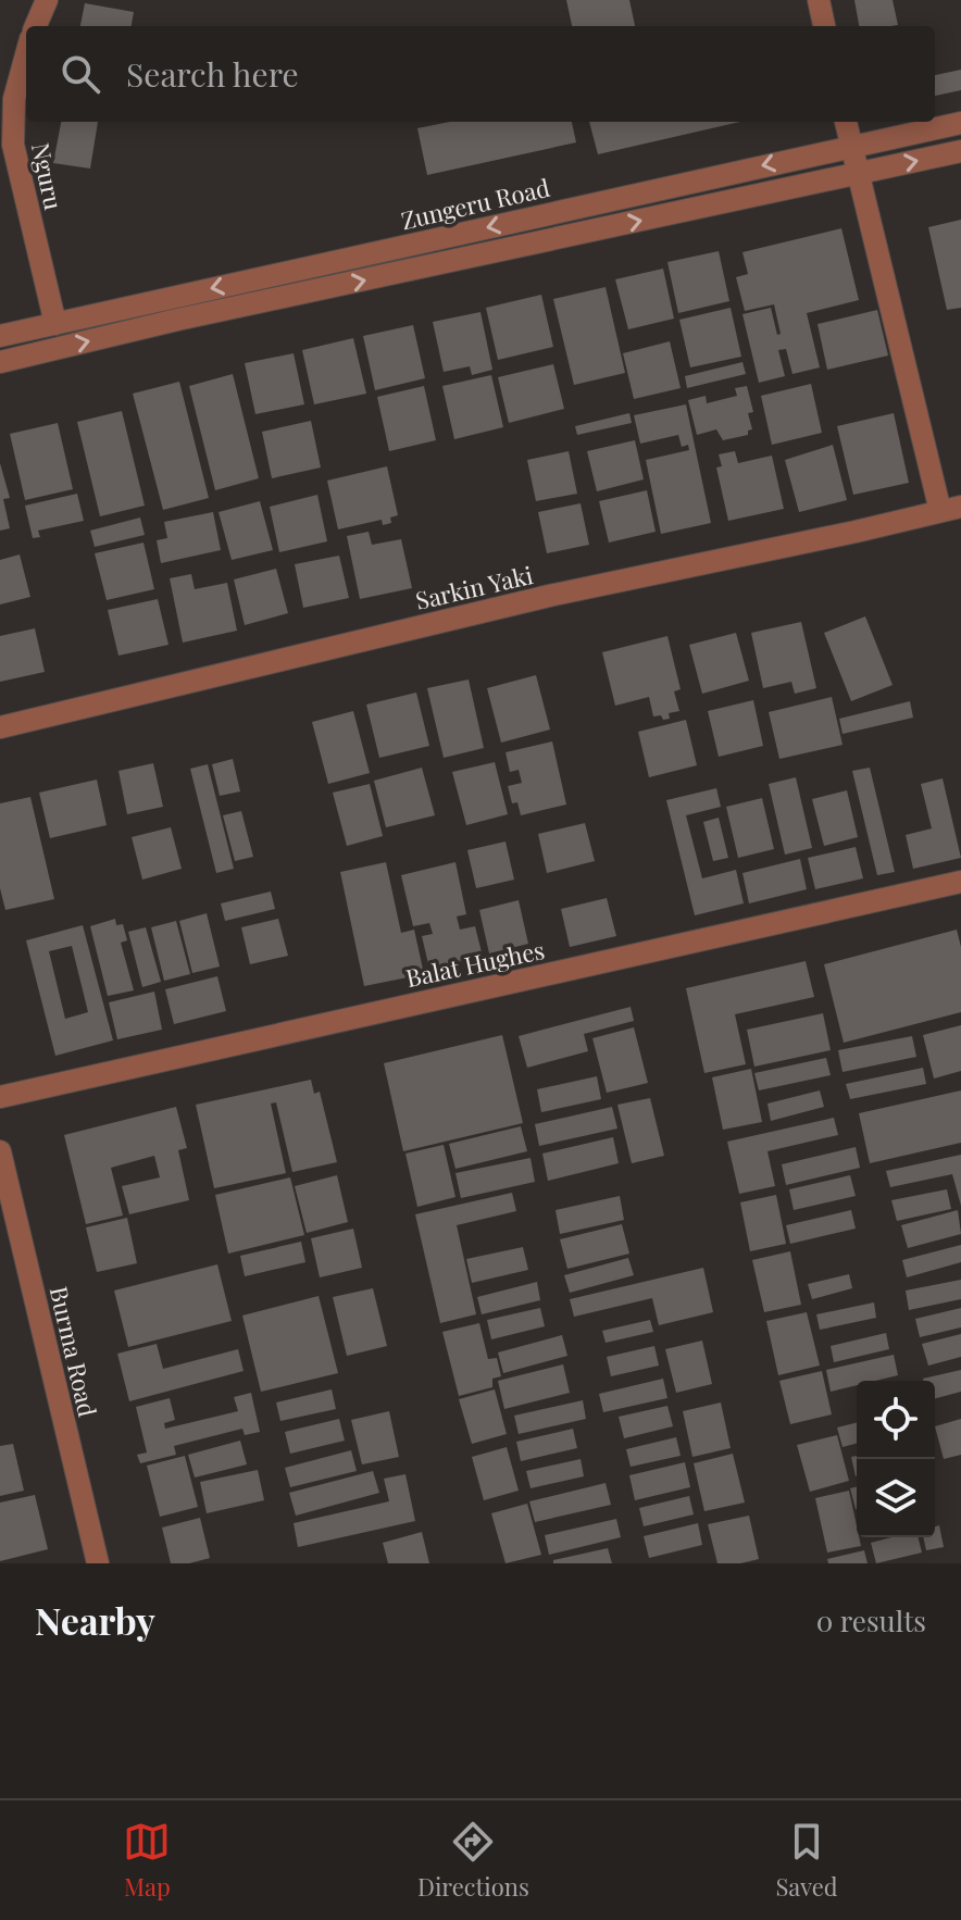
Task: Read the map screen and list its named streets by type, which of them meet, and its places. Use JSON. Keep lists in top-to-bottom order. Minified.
{"streets":{"street":["Nguru","Zungeru Road","Sarkin Yaki","Balat Hughes","Burma Road"]},"crossings":[["Nguru","Zungeru Road"]],"page":{"search":"Search here","heading":["Nearby","0 results"],"nav":["Map","Directions","Saved"]}}
